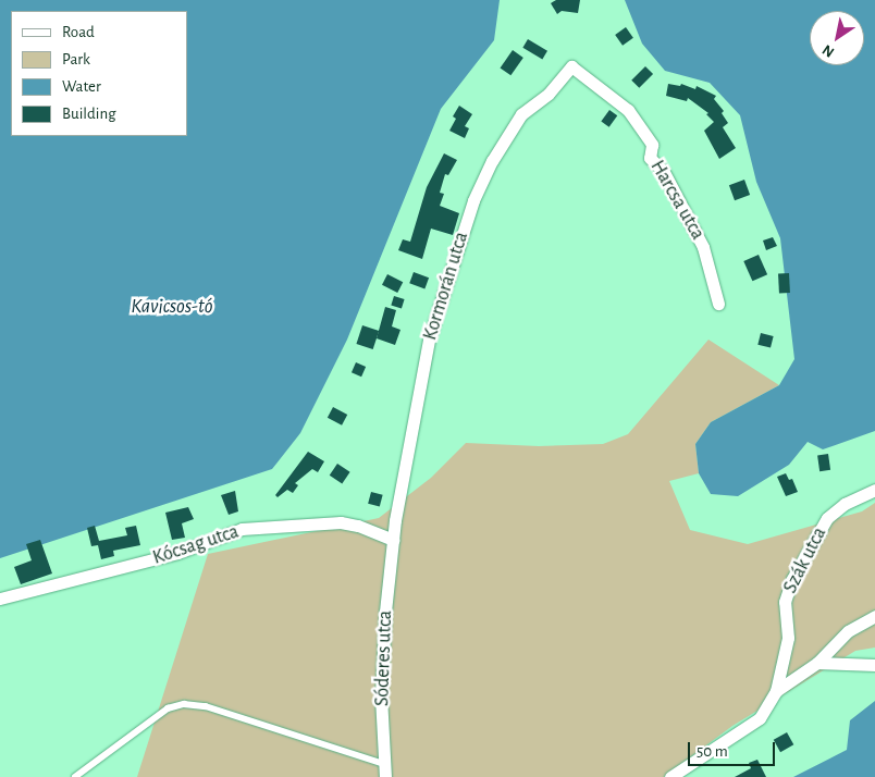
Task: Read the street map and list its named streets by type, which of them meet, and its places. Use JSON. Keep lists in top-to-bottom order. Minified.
{"streets":{"street":["Harcsa utca","Kormorán utca","Kócsag utca","Szák utca","Sóderes utca"]},"crossings":[["Harcsa utca","Kormorán utca"],["Kormorán utca","Kócsag utca"],["Kormorán utca","Sóderes utca"],["Kócsag utca","Sóderes utca"]],"water":["Kavicsos-tó"],"legend":["Road","Park","Water","Building"],"scale_bar":"50 m","north":"bottom left"}
